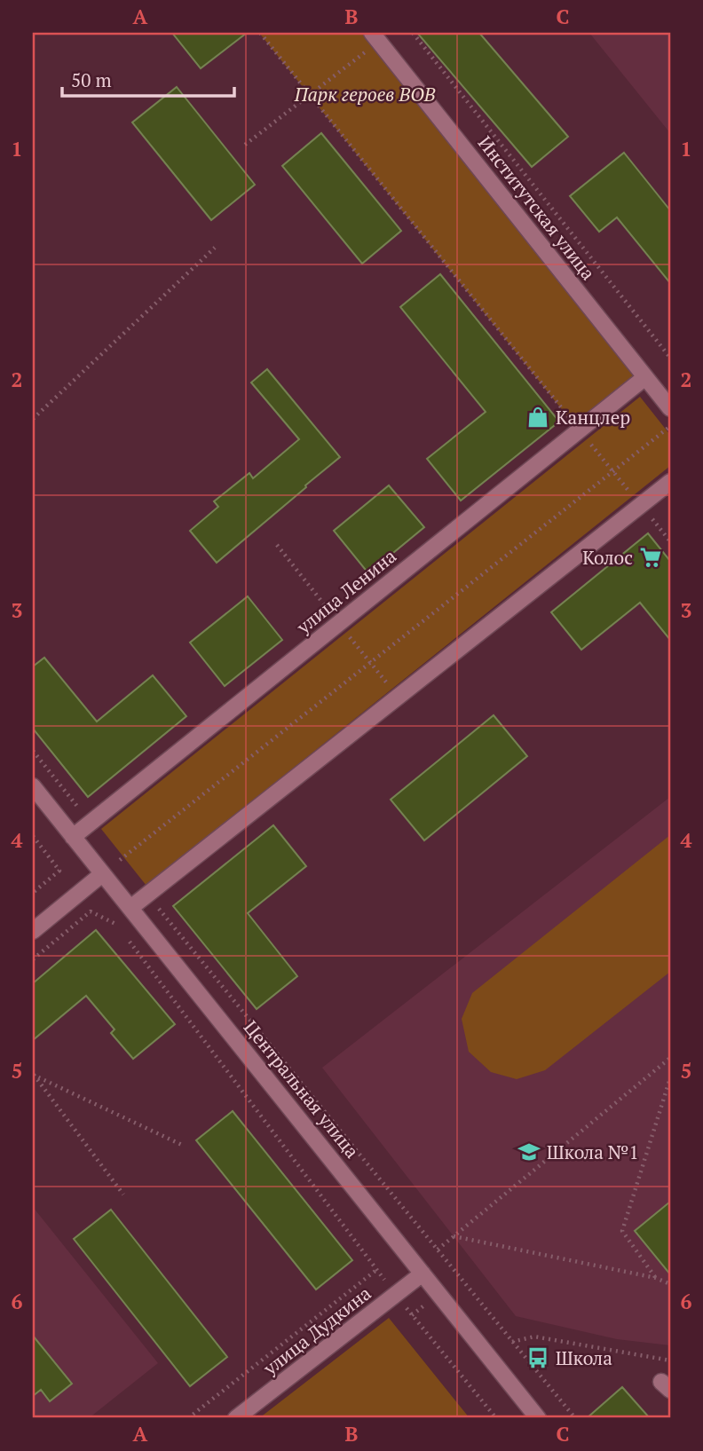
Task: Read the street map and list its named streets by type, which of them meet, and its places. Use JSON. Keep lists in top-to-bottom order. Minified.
{"streets":{"street":["Институтская улица","улица Ленина","Центральная улица","улица Дудкина"]},"crossings":[["Институтская улица","улица Ленина"],["улица Ленина","Центральная улица"],["Центральная улица","улица Дудкина"]],"parks":["Парк героев ВОВ"],"places":{"shop":["Канцлер"],"supermarket":["Колос"],"school or university":["Школа №1"],"bus stop":["Школа"]},"scale_bar":"50 m","grid":{"columns":["A","B","C"],"rows":["1","2","3","4","5","6"]}}
